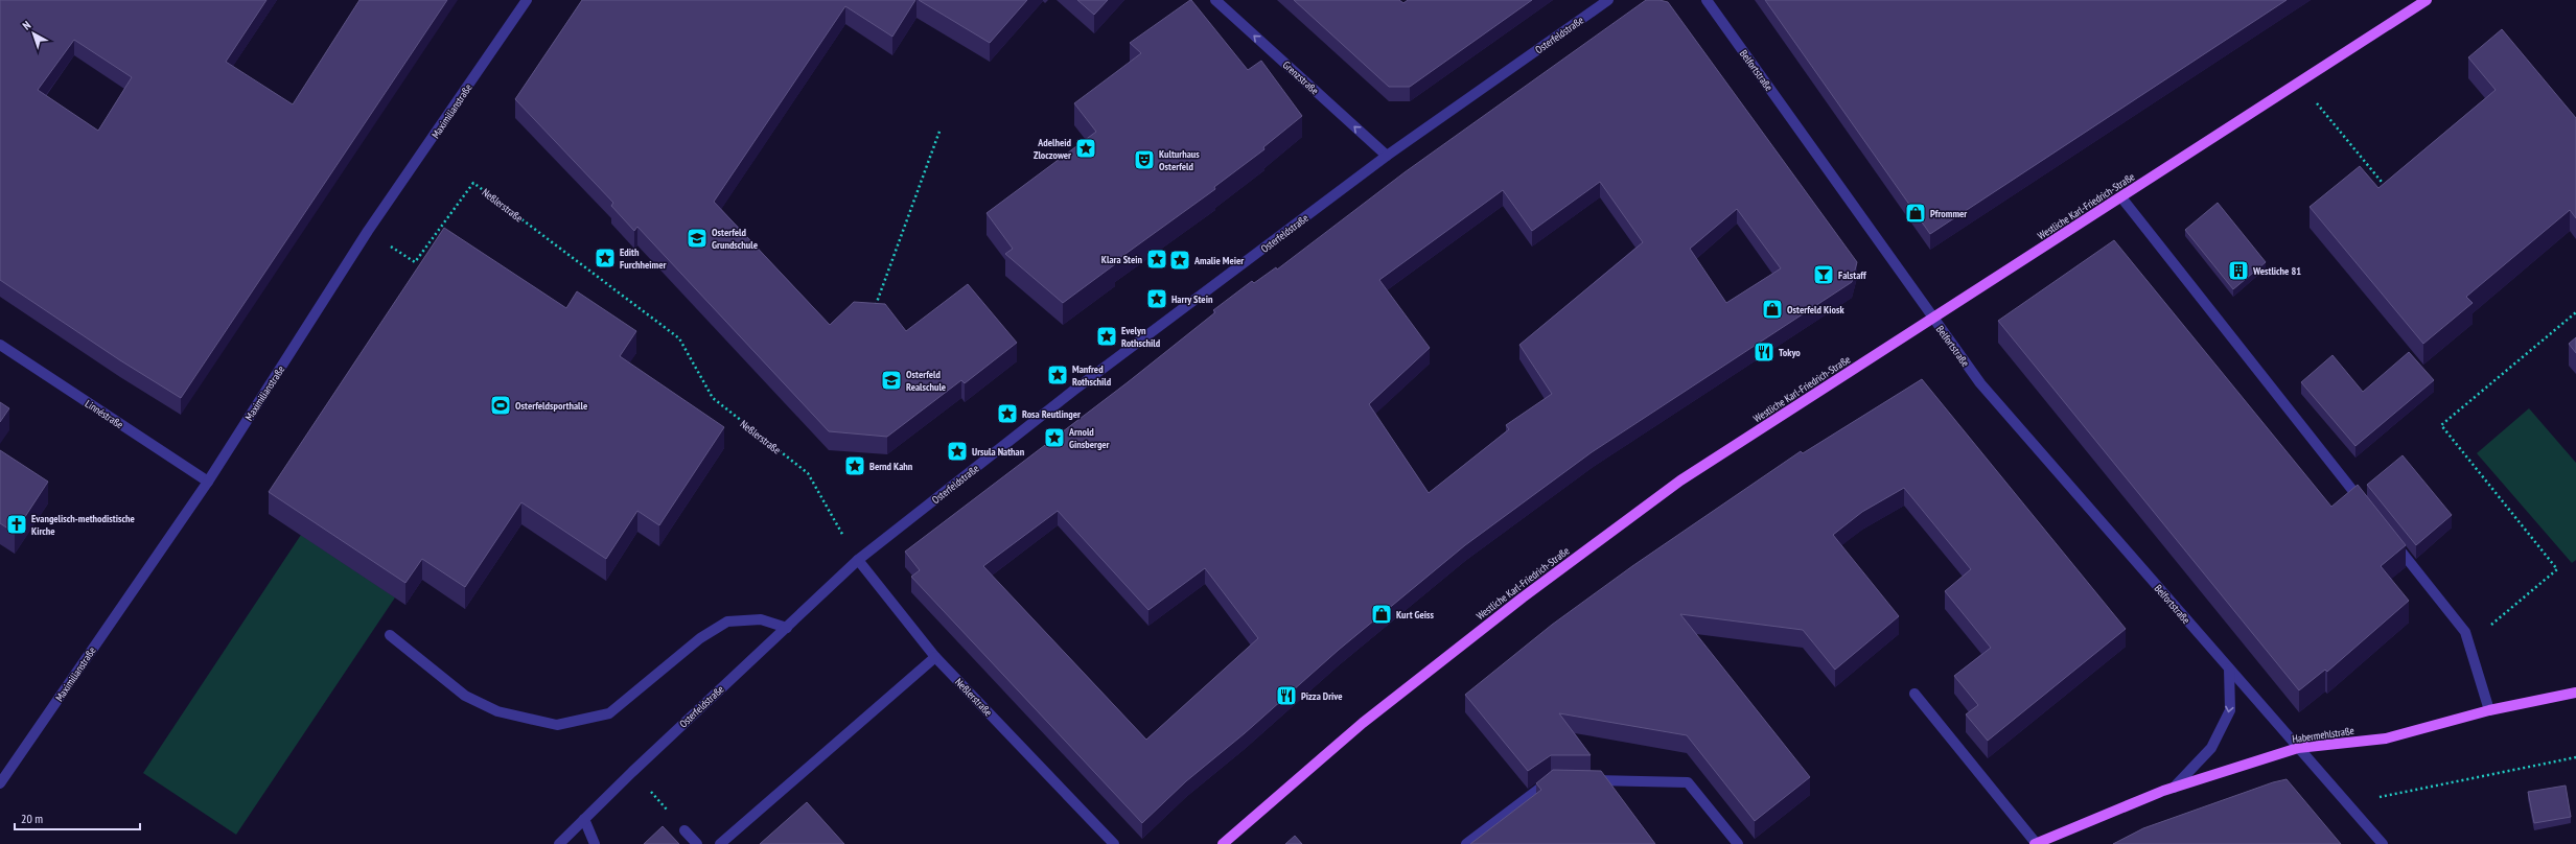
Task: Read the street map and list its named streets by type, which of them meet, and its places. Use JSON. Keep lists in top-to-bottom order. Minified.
{"streets":{"main road":["Westliche Karl-Friedrich-Straße","Habermehlstraße"],"street":["Osterfeldstraße","Belfortstraße","Grenzstraße","Maximilianstraße","Neßlerstraße","Linnéstraße"]},"crossings":[["Osterfeldstraße","Grenzstraße"],["Osterfeldstraße","Neßlerstraße"],["Belfortstraße","Westliche Karl-Friedrich-Straße"],["Belfortstraße","Habermehlstraße"],["Maximilianstraße","Neßlerstraße"],["Maximilianstraße","Linnéstraße"]],"one_way":["Grenzstraße"],"places":{"place":["Adelheid Zloczower","Edith Furchheimer","Klara Stein","Amalie Meier","Harry Stein","Evelyn Rothschild","Manfred Rothschild","Rosa Reutlinger","Arnold Ginsberger","Ursula Nathan","Bernd Kahn"],"theatre":["Kulturhaus Osterfeld"],"shop":["Pfrommer","Osterfeld Kiosk","Kurt Geiss"],"school or university":["Osterfeld Grundschule","Osterfeld Realschule"],"building":["Westliche 81"],"bar":["Falstaff"],"restaurant":["Tokyo","Pizza Drive"],"sports":["Osterfeldsporthalle"],"church":["Evangelisch-methodistische Kirche"]},"scale_bar":"20 m","north":"top left"}
